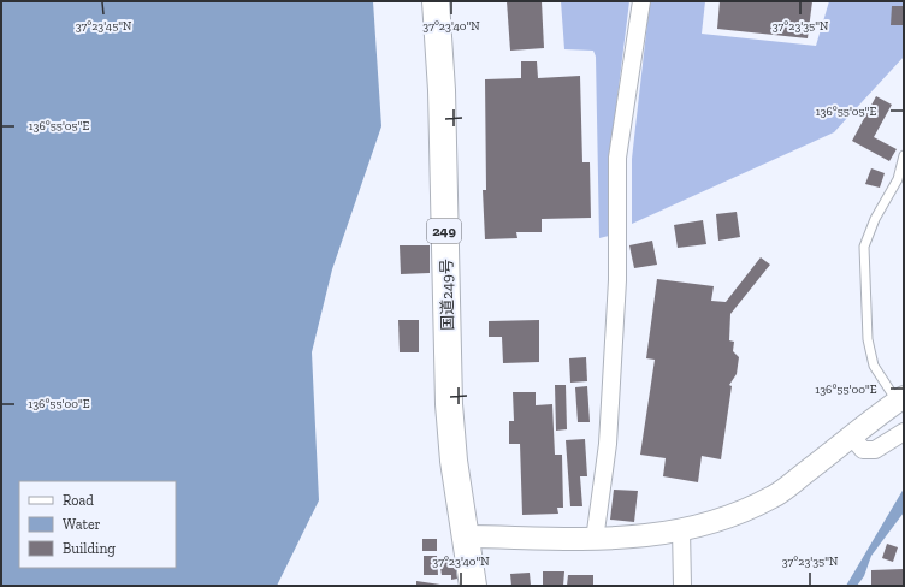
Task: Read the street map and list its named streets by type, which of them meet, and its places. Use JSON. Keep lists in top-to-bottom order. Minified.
{"streets":{"highway":["249","国道249号"]},"legend":["Road","Water","Building"],"coordinates":["37°23'45\"N","37°23'40\"N","37°23'35\"N","136°55'05\"E","136°55'00\"E"]}
